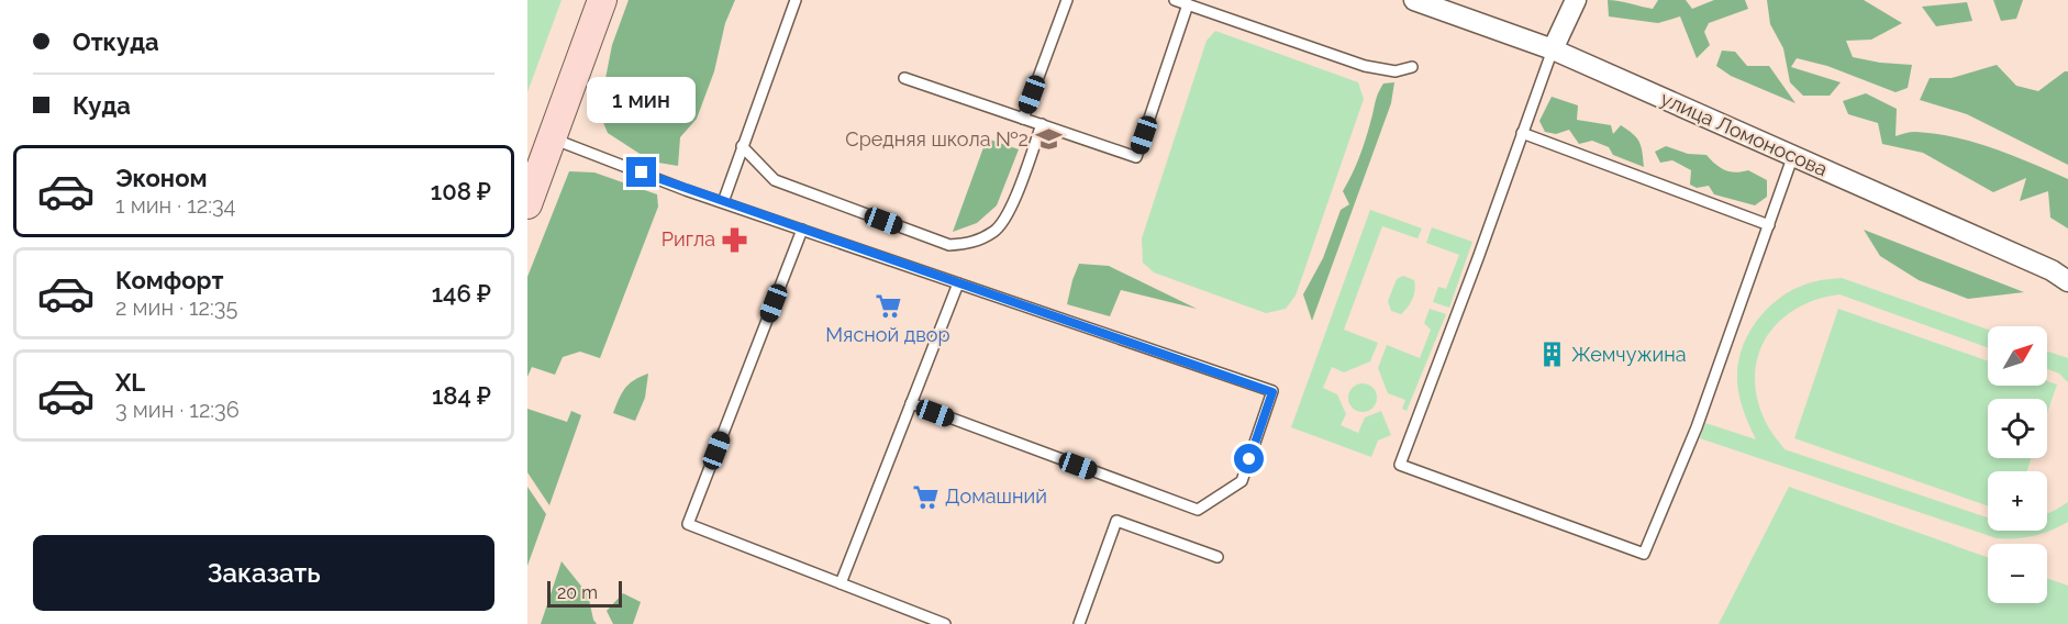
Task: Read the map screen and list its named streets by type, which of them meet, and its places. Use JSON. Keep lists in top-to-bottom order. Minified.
{"streets":{"street":["улица Ломоносова"]},"places":{"school or university":["Средняя школа №2"],"pharmacy":["Ригла"],"supermarket":["Мясной двор","Домашний"],"building":["Жемчужина"]},"scale_bar":"20 m","north":"top right","page":{"banner":["Откуда","Куда"],"bubble":"1 мин","list":[{"name":"Эконом","note":"1 мин · 12:34","value":"108 ₽"},{"name":"Комфорт","note":"2 мин · 12:35","value":"146 ₽"},{"name":"XL","note":"3 мин · 12:36","value":"184 ₽"}],"map_buttons":["+","−"],"buttons":"Заказать","scale":"20 m"}}
